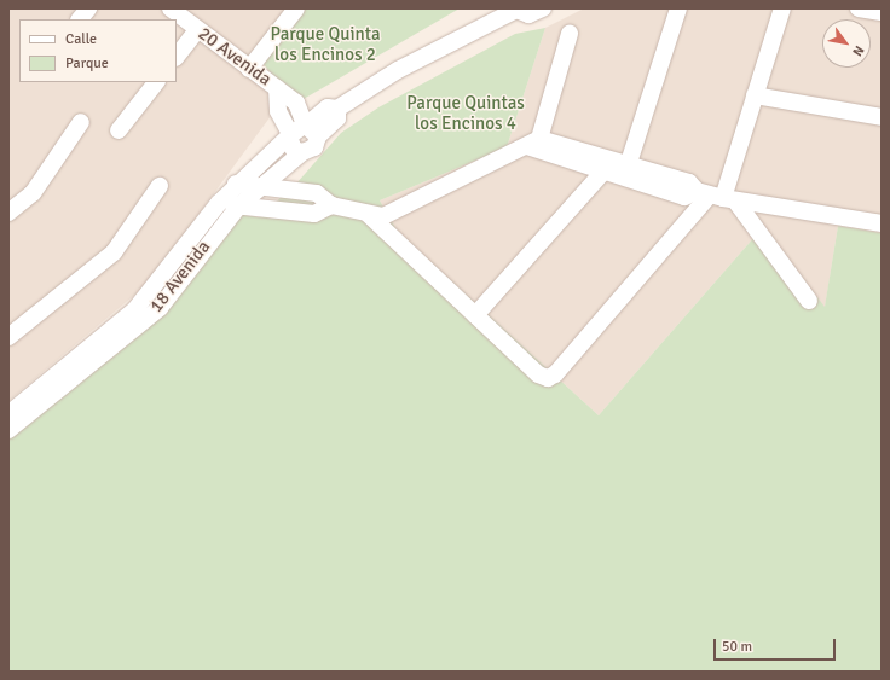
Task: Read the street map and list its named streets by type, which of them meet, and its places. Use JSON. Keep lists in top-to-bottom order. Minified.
{"streets":{"street":["20 Avenida","18 Avenida"]},"crossings":[["20 Avenida","18 Avenida"]],"parks":["Parque Quinta los Encinos 2","Parque Quintas los Encinos 4"],"legend":["Calle","Parque"],"scale_bar":"50 m","north":"bottom right"}
